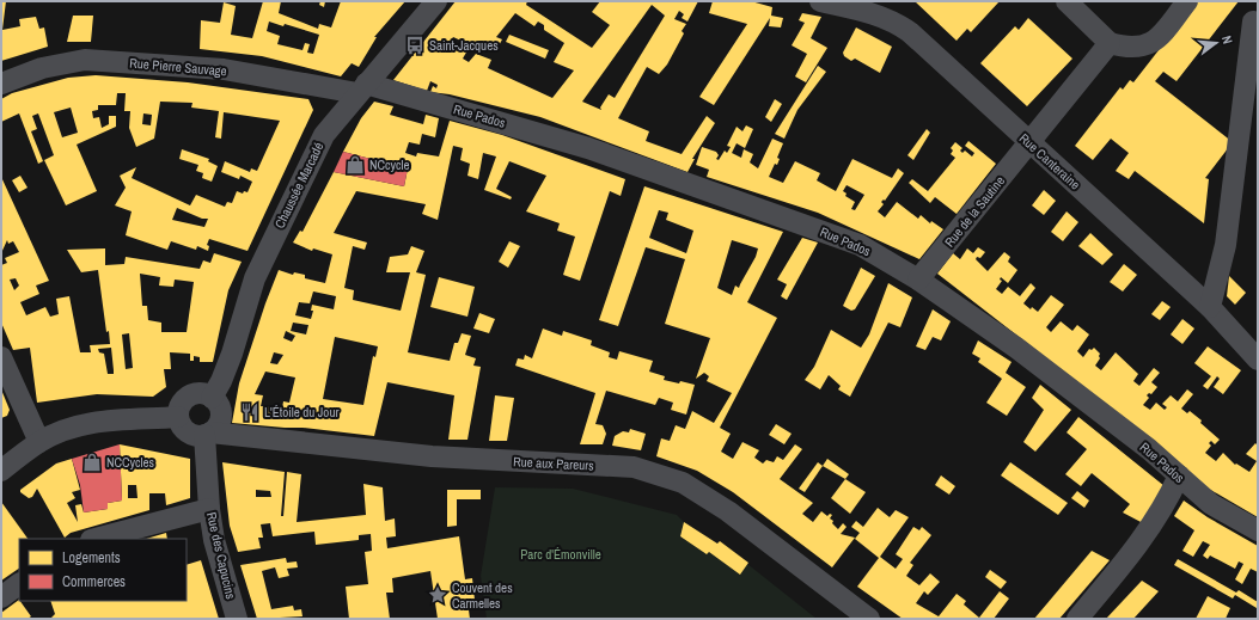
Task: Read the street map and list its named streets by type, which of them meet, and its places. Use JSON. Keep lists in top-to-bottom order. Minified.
{"streets":{"street":["Rue Pierre Sauvage","Rue Pados","Rue Canteraine","Chaussée Marcadé","Rue de la Sautine","Rue aux Pareurs","Rue des Capucins"]},"crossings":[["Rue Pierre Sauvage","Rue Pados"],["Rue Pierre Sauvage","Chaussée Marcadé"],["Rue Pados","Chaussée Marcadé"],["Rue Pados","Rue de la Sautine"],["Rue Canteraine","Rue de la Sautine"],["Chaussée Marcadé","Rue aux Pareurs"],["Chaussée Marcadé","Rue des Capucins"],["Rue aux Pareurs","Rue des Capucins"]],"parks":["Parc d'Émonville"],"places":{"bus stop":["Saint-Jacques"],"shop":["NCcycle","NCCycles"],"restaurant":["L'Étoile du Jour"],"place":["Couvent des Carmelles"]},"legend":["Logements","Commerces"],"north":"right"}
